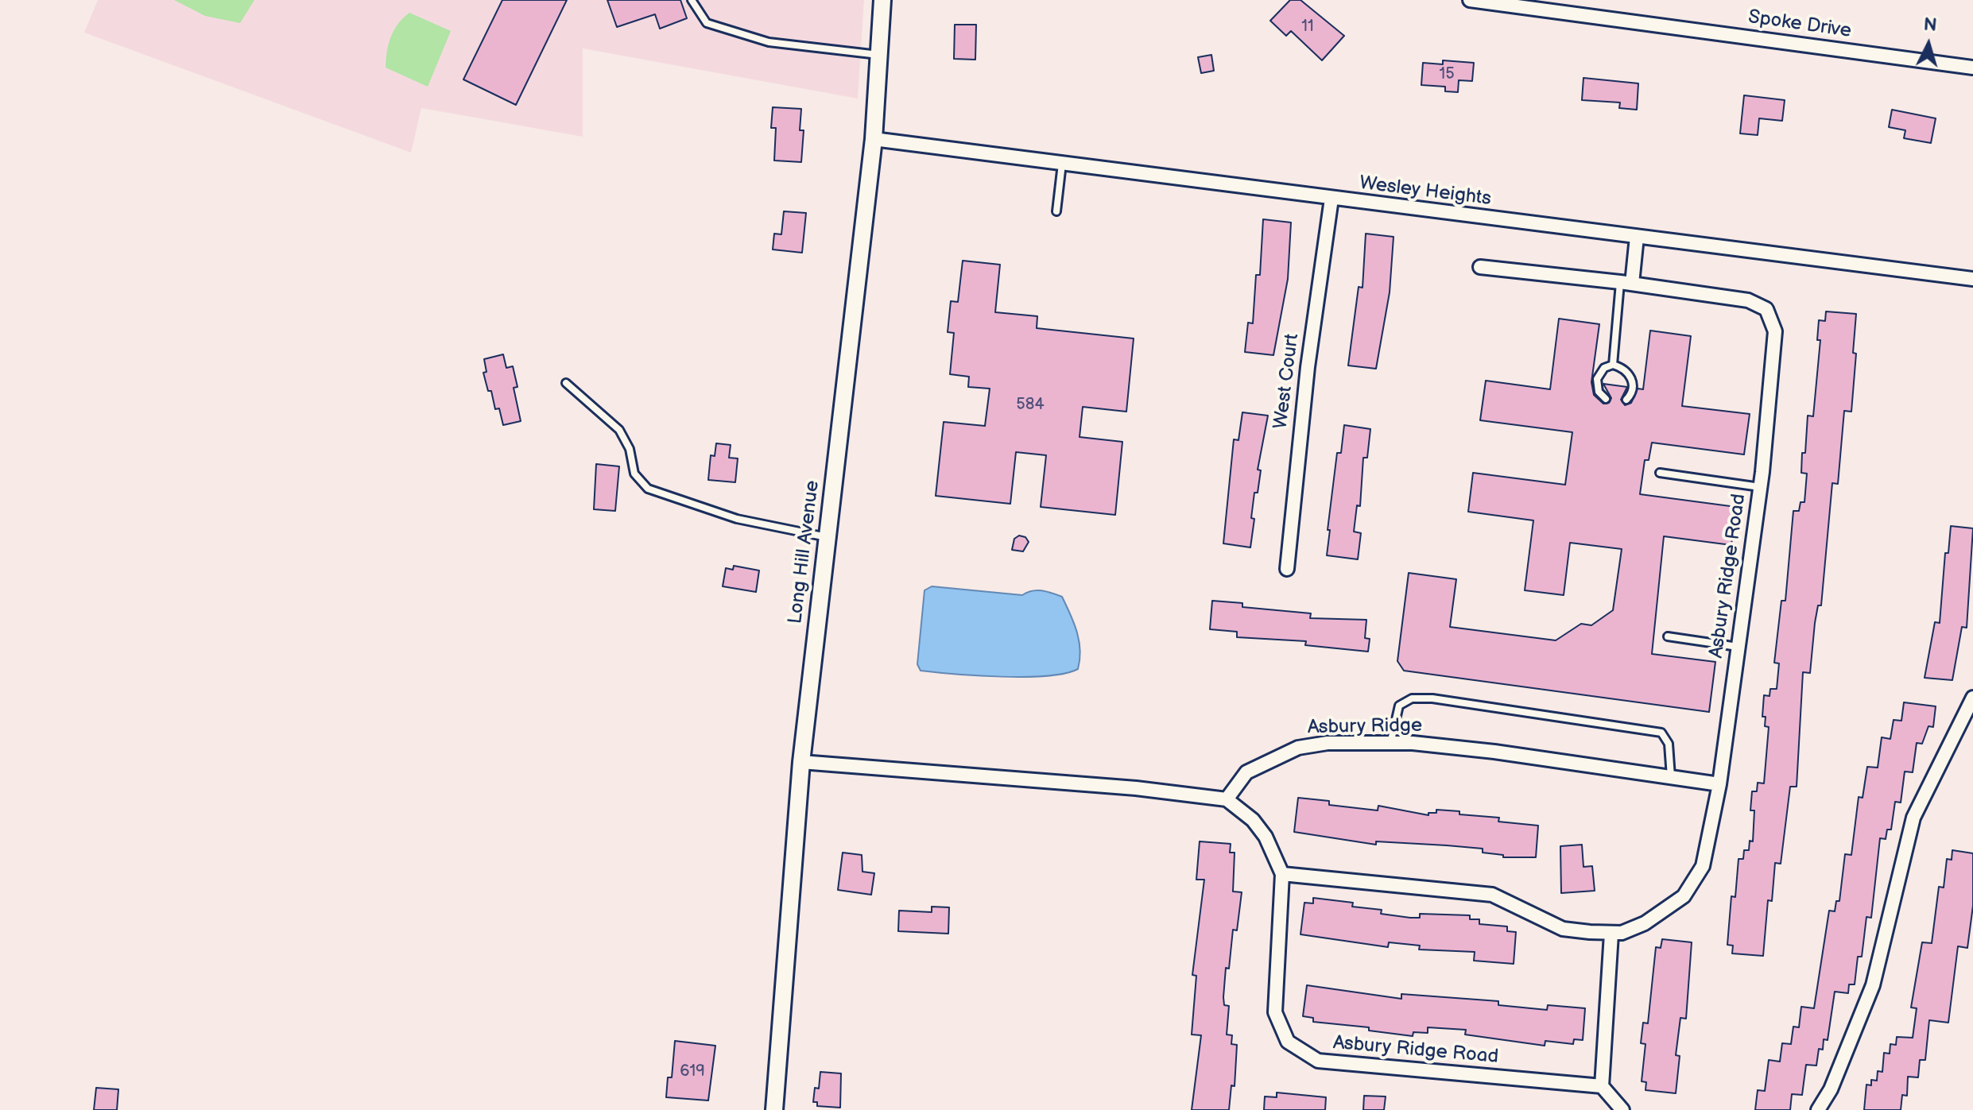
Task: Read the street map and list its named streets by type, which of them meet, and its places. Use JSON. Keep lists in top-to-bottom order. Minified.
{"streets":{"street":["Spoke Drive","Wesley Heights","West Court","Long Hill Avenue","Asbury Ridge Road","Asbury Ridge"]},"crossings":[["Wesley Heights","West Court"],["Wesley Heights","Long Hill Avenue"],["Asbury Ridge Road","Asbury Ridge"]],"house_numbers":["11","15","584","619"],"north":"top"}
